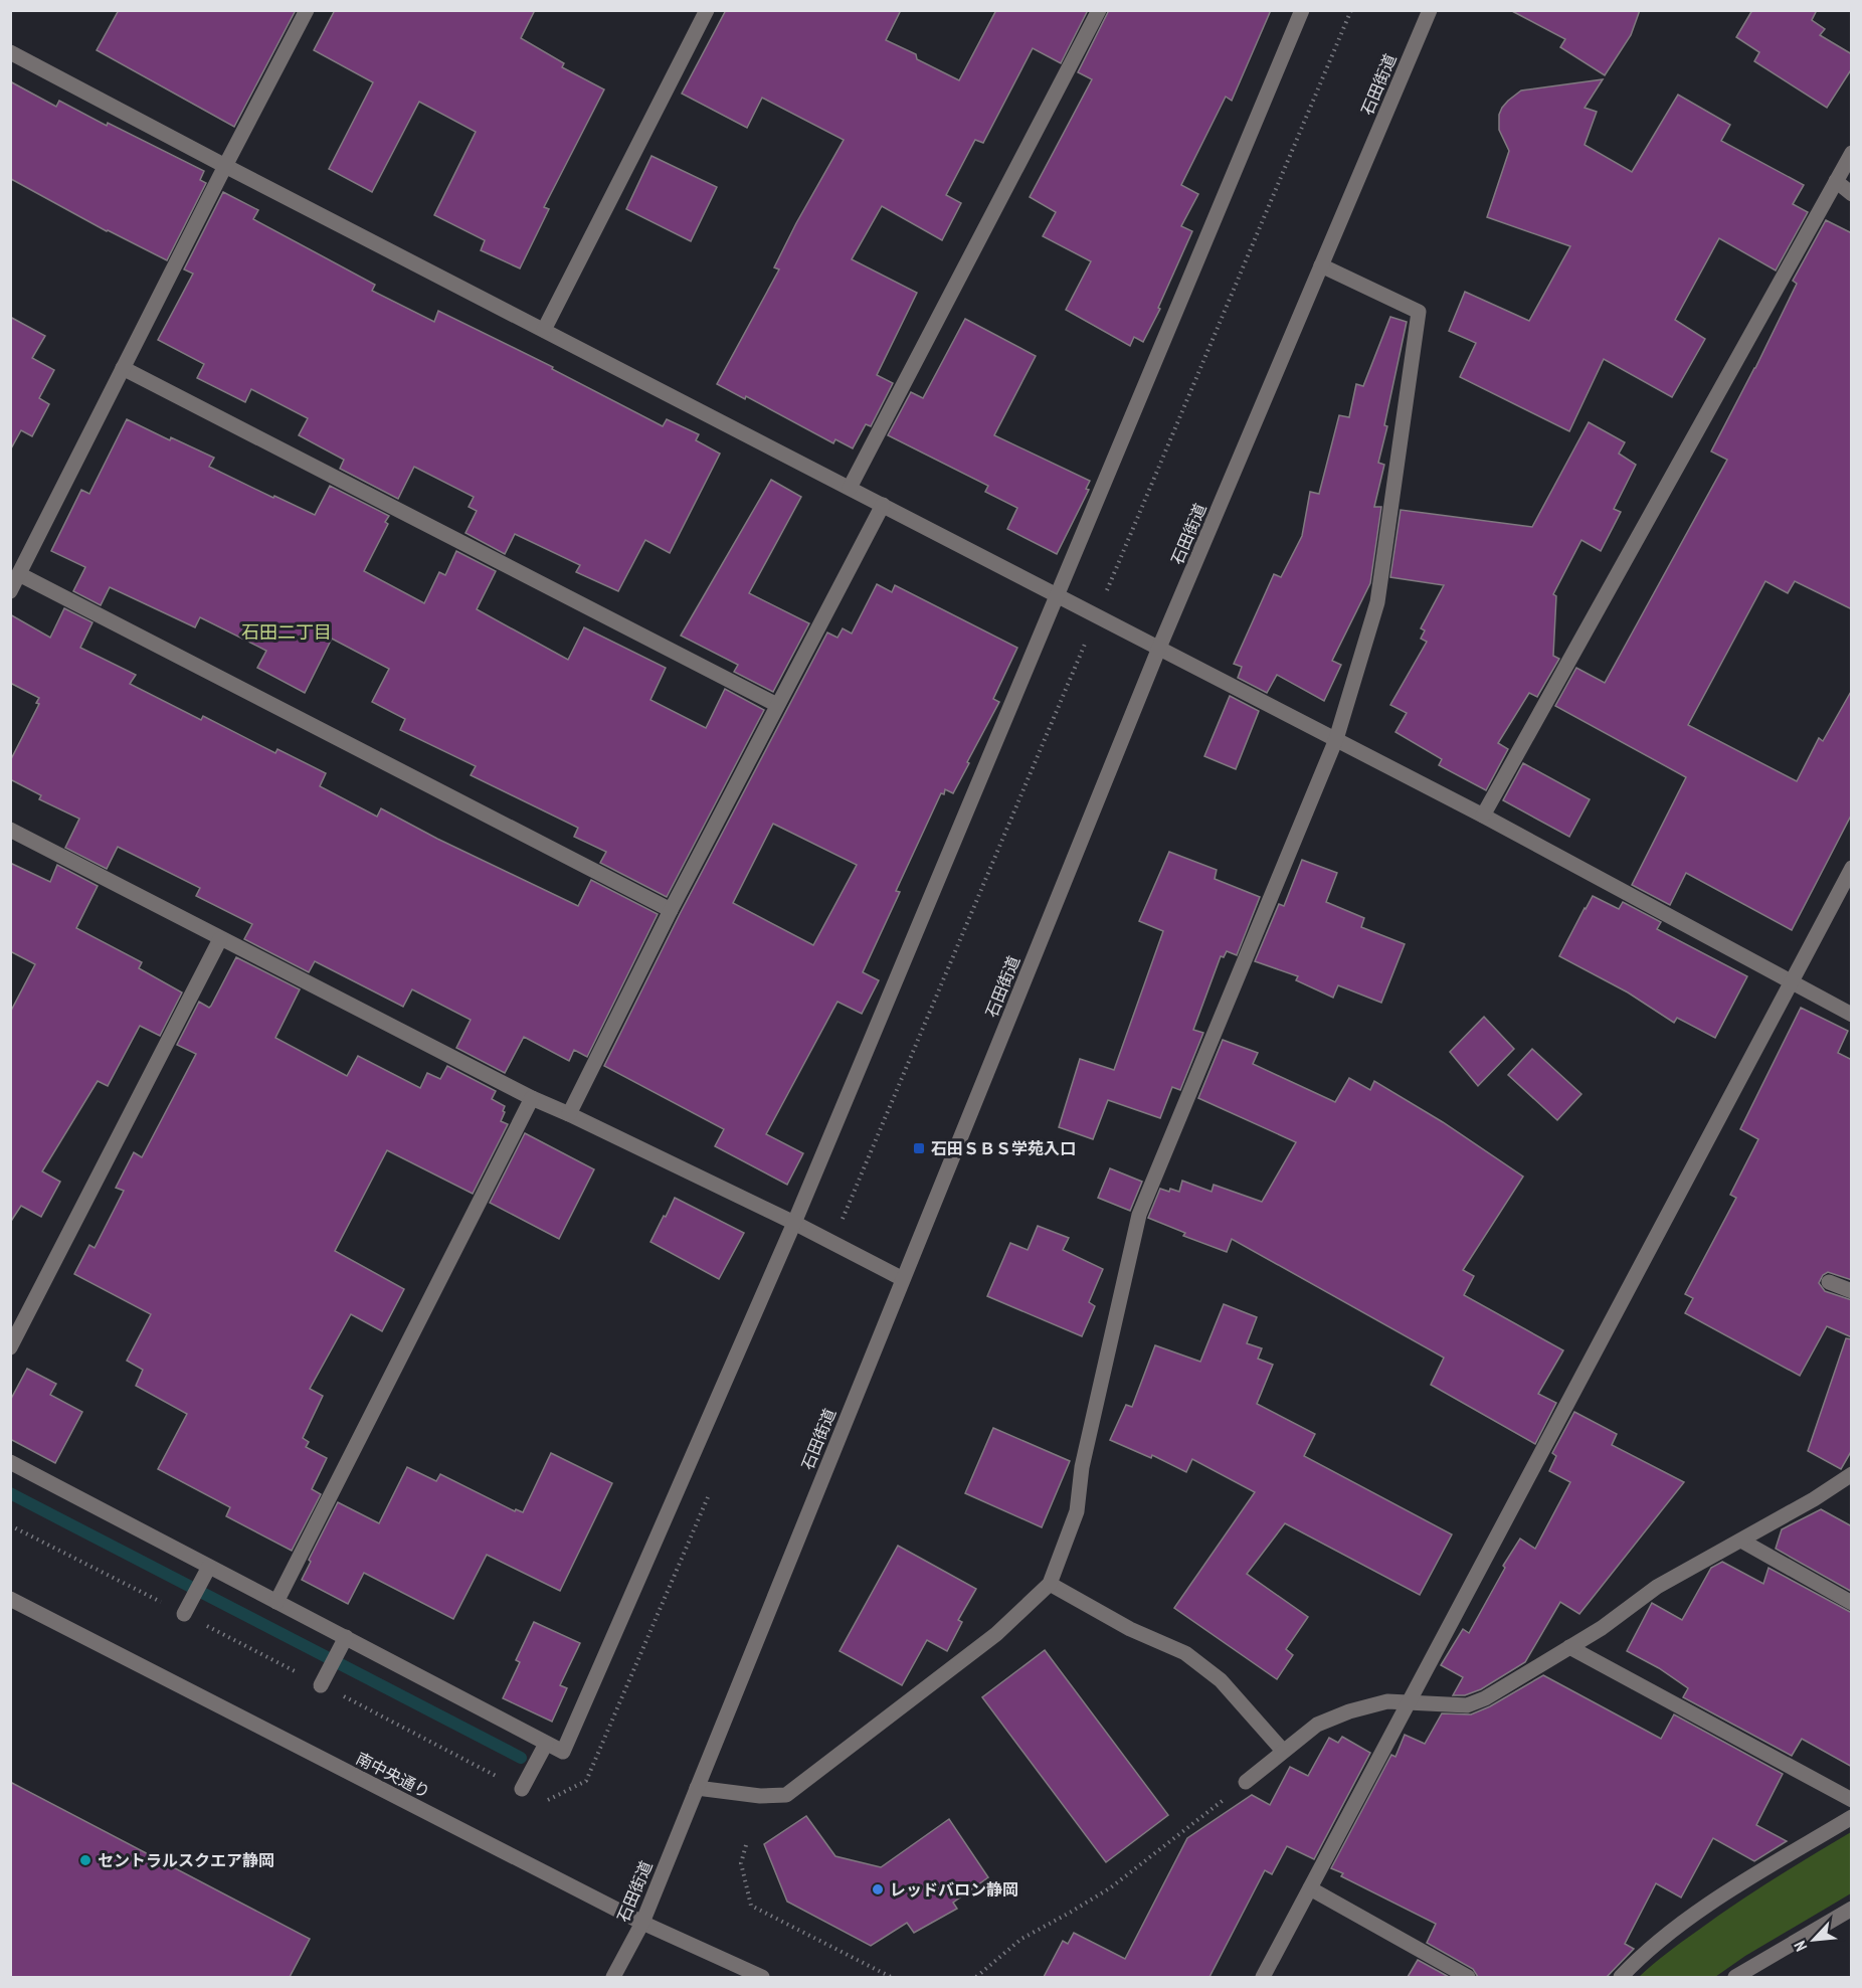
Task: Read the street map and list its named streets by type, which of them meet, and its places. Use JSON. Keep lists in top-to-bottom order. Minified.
{"streets":{"street":["石田街道","南中央通り"]},"crossings":[["石田街道","南中央通り"]],"districts":["石田二丁目"],"places":{"transit":["石田ＳＢＳ学苑入口"],"other":["セントラルスクエア静岡","レッドバロン静岡"]},"north":"bottom left"}
